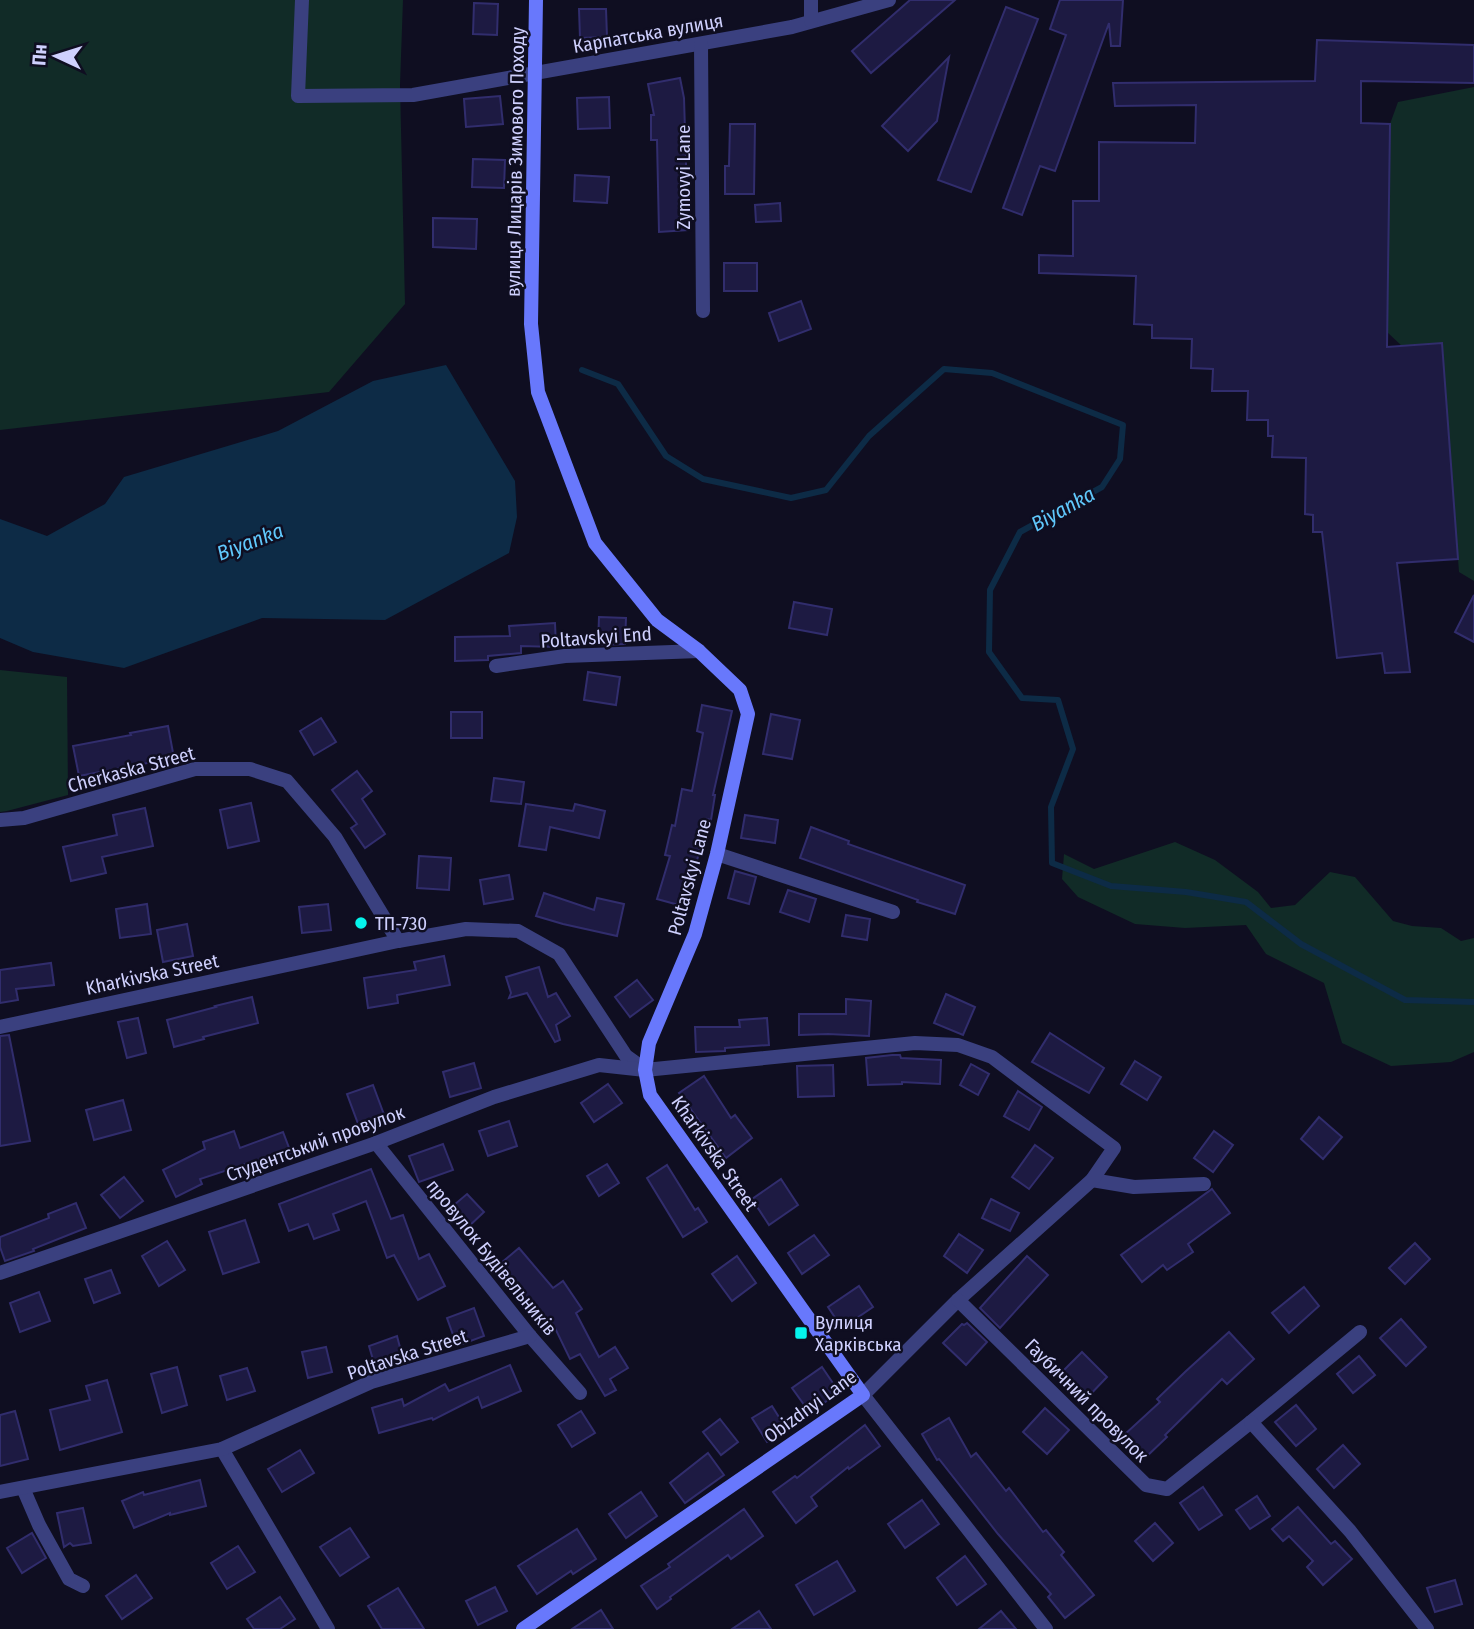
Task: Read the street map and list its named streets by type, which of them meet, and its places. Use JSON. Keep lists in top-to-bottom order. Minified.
{"streets":{"street":["Карпатська вулиця","вулиця Лицарів Зимового Походу","Zymovyi Lane","Poltavskyi End","Cherkaska Street","Poltavskyi Lane","Kharkivska Street","Студентський провулок","провулок Будівельників","Poltavska Street","Гаубичний провулок","Obizdnyi Lane"]},"crossings":[["Карпатська вулиця","вулиця Лицарів Зимового Походу"],["Карпатська вулиця","Zymovyi Lane"],["вулиця Лицарів Зимового Походу","Poltavskyi End"],["вулиця Лицарів Зимового Походу","Poltavskyi Lane"],["Cherkaska Street","Kharkivska Street"],["Poltavskyi Lane","Kharkivska Street"],["Poltavskyi Lane","Студентський провулок"],["Poltavskyi Lane","Obizdnyi Lane"],["Kharkivska Street","Студентський провулок"],["Kharkivska Street","Obizdnyi Lane"],["Студентський провулок","провулок Будівельників"],["Студентський провулок","Obizdnyi Lane"],["провулок Будівельників","Poltavska Street"],["Гаубичний провулок","Obizdnyi Lane"]],"water":["Biyanka"],"places":{"other":["ТП-730"],"transit":["Вулиця Харківська"]},"north":"left"}
